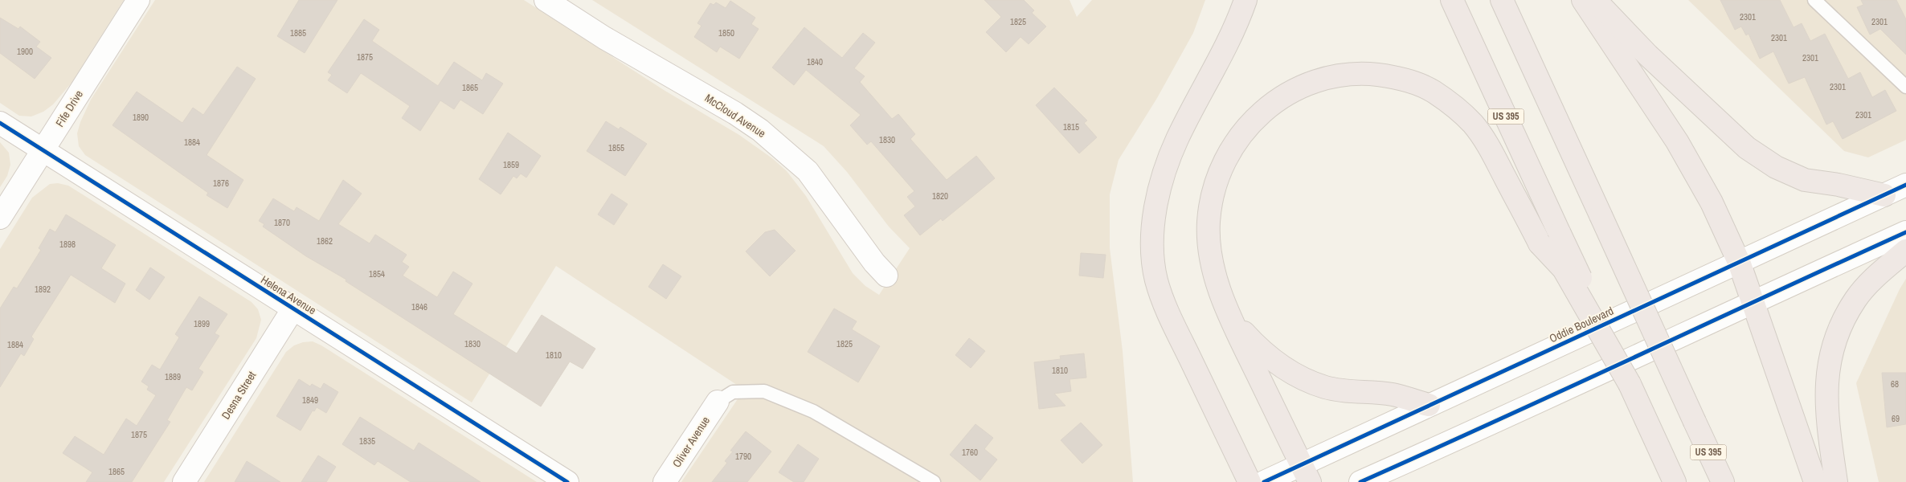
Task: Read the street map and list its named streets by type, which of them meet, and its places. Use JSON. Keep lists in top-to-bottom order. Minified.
{"streets":{"highway":["US 395"],"street":["Fife Drive","McCloud Avenue","Helena Avenue","Oddie Boulevard","Desna Street","Oliver Avenue"]},"crossings":[["Fife Drive","Helena Avenue"],["Helena Avenue","Desna Street"]],"house_numbers":["2301","1825","2301","1885","1850","2301","1900","1875","2301","1840","2301","1865","2301","1890","1815","1830","1884","1855","1859","1876","1820","1870","1862","1898","1854","1892","1846","1899","1830","1825","1884","1810","1810","1889","68","1849","69","1875","1835","1760","1790","1865"]}
